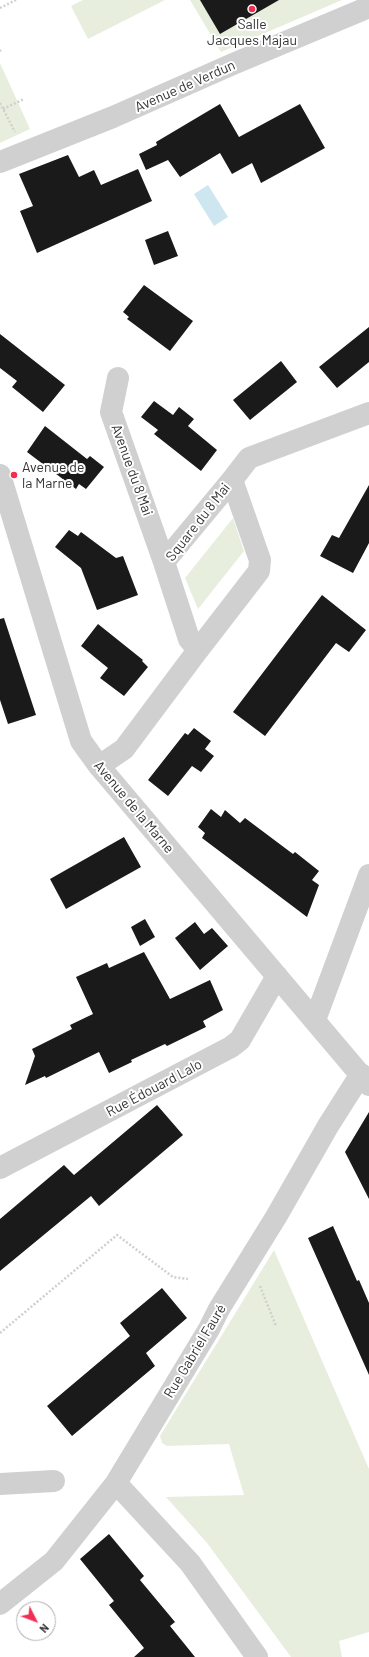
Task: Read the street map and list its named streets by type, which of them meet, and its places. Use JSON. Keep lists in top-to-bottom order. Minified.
{"streets":{"street":["Avenue de Verdun","Avenue du 8 Mai","Square du 8 Mai","Avenue de la Marne","Rue Édouard Lalo","Rue Gabriel Fauré"]},"crossings":[["Avenue du 8 Mai","Square du 8 Mai"],["Avenue de la Marne","Rue Édouard Lalo"],["Avenue de la Marne","Rue Gabriel Fauré"]],"places":["Salle Jacques Majau","Avenue de la Marne"],"north":"bottom right"}
